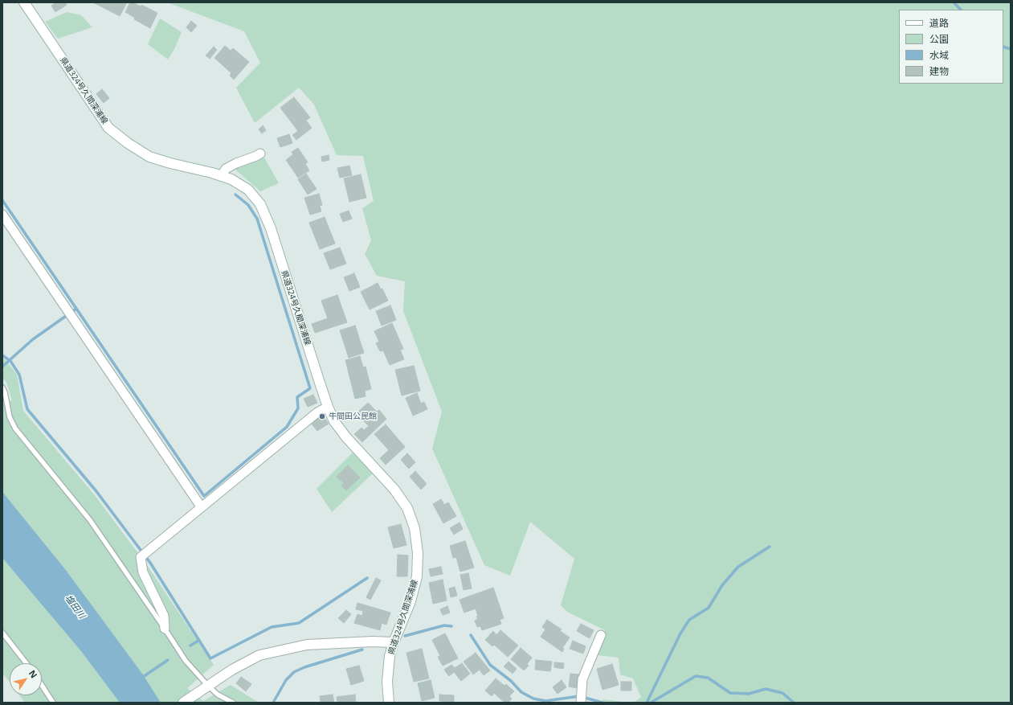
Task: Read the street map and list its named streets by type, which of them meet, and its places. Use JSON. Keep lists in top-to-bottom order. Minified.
{"streets":{"main road":["県道324号久間深浦線"]},"water":["塩田川"],"places":["牛間田公民館"],"legend":["道路","公園","水域","建物"],"north":"top right"}
